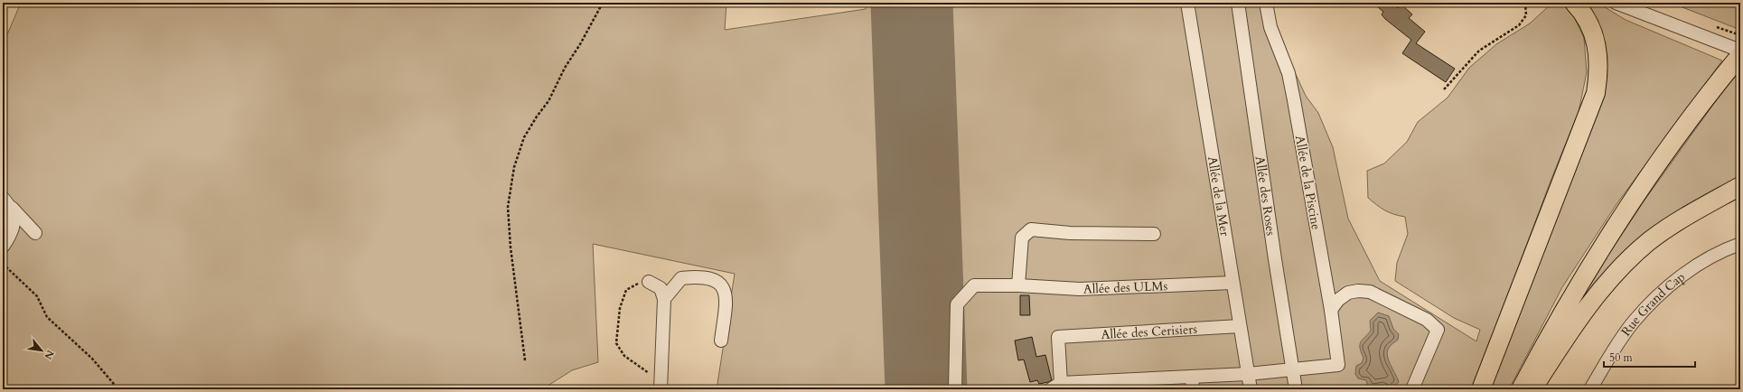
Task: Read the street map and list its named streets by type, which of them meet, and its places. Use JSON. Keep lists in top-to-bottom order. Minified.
{"streets":{"street":["Allée de la Piscine","Allée de la Mer","Allée des Roses","Allée des ULMs","Rue Grand Cap","Allée des Cerisiers"]},"crossings":[["Allée de la Piscine","Allée des Roses"],["Allée de la Mer","Allée des ULMs"],["Allée de la Mer","Allée des Cerisiers"]],"scale_bar":"50 m","north":"bottom right"}
